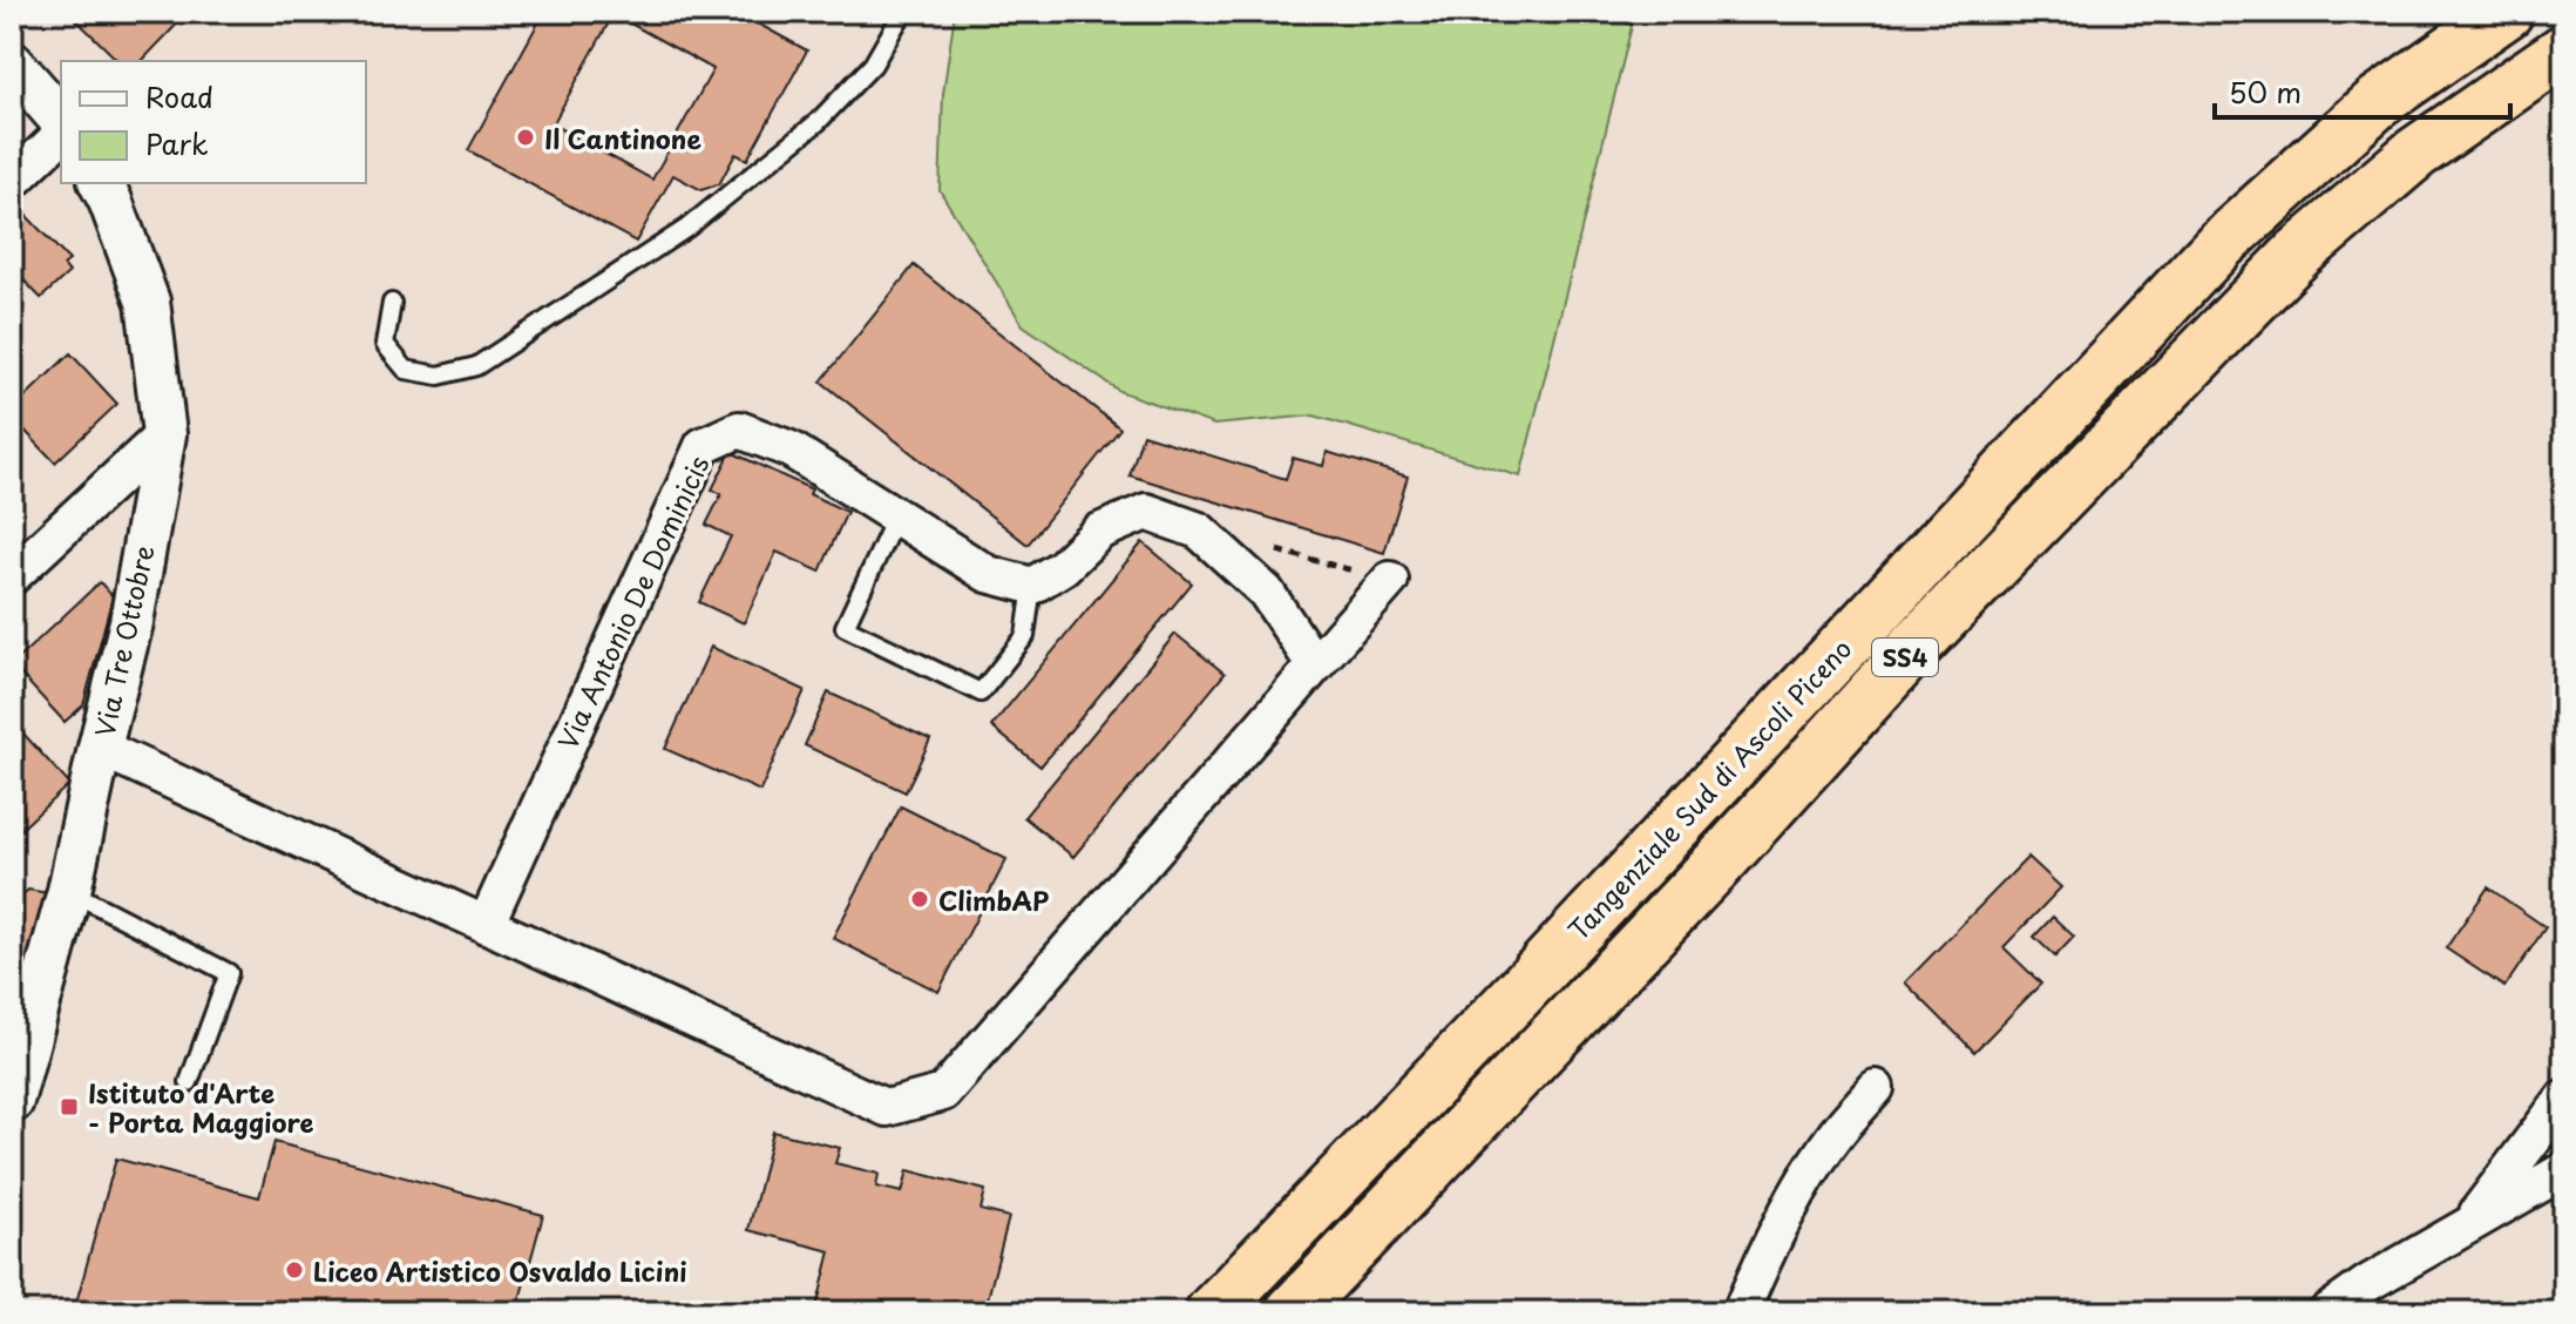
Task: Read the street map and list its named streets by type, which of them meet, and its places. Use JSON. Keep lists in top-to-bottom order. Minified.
{"streets":{"highway":["SS4","Tangenziale Sud di Ascoli Piceno"],"street":["Via Antonio De Dominicis","Via Tre Ottobre"]},"places":{"other":["Il Cantinone","ClimbAP","Liceo Artistico Osvaldo Licini"],"transit":["Istituto d'Arte - Porta Maggiore"]},"legend":["Road","Park"],"scale_bar":"50 m"}
